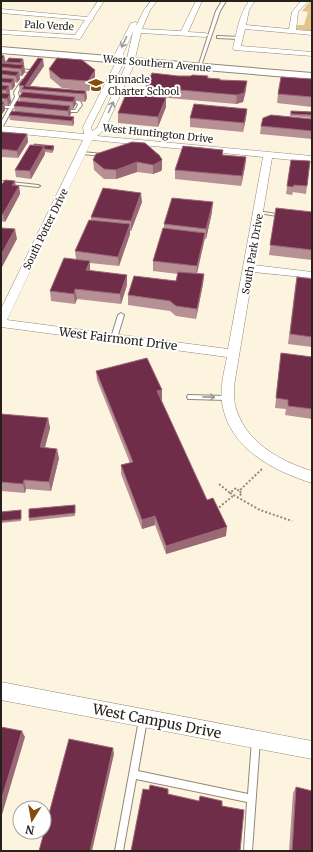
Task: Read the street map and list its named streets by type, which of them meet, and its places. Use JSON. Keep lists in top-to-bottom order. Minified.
{"streets":{"main road":["West Southern Avenue"],"street":["Palo Verde","West Huntington Drive","South Potter Drive","South Park Drive","West Fairmont Drive","West Campus Drive"]},"crossings":[["West Southern Avenue","South Potter Drive"],["West Huntington Drive","South Potter Drive"],["West Huntington Drive","South Park Drive"],["South Potter Drive","West Fairmont Drive"],["South Park Drive","West Fairmont Drive"]],"places":{"school or university":["Pinnacle Charter School"]},"north":"bottom"}
